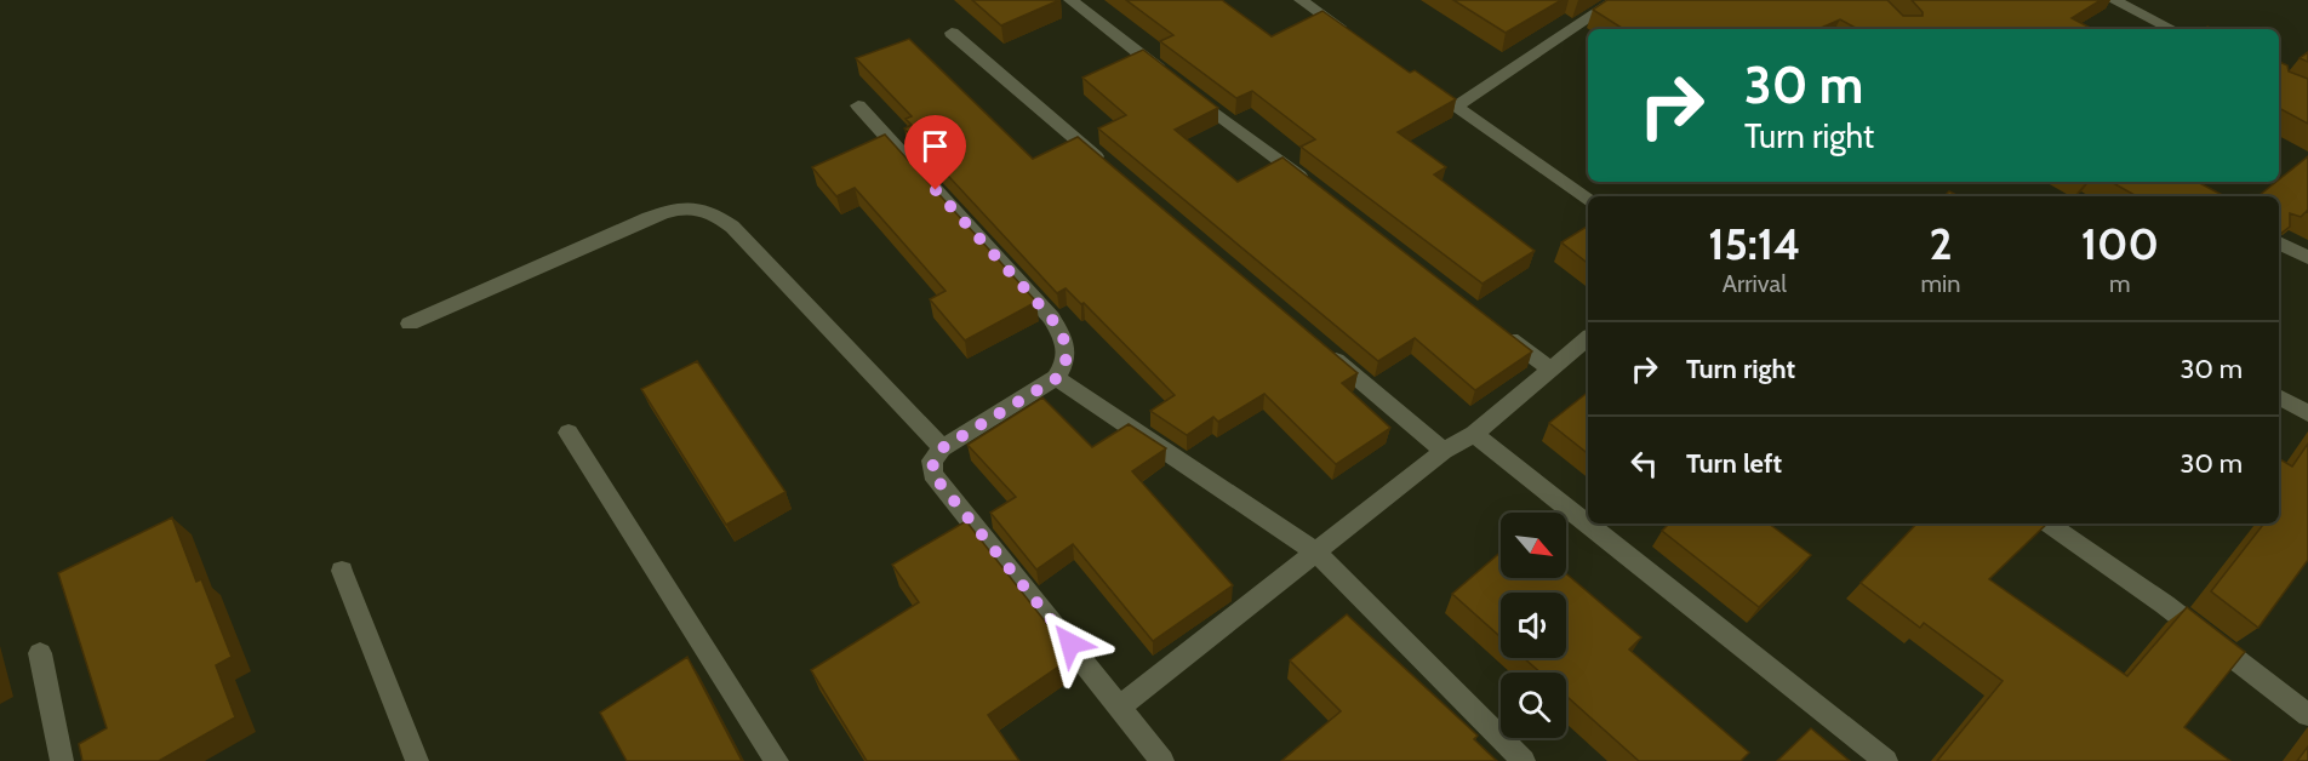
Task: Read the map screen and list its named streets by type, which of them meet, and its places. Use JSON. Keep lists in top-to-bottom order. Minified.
{"north":"bottom right","page":{"turn":["30 m","Turn right"],"eta":["15:14","Arrival","2","min","100","m"],"list":[{"name":"Turn right","value":"30 m"},{"name":"Turn left","value":"30 m"}]}}
